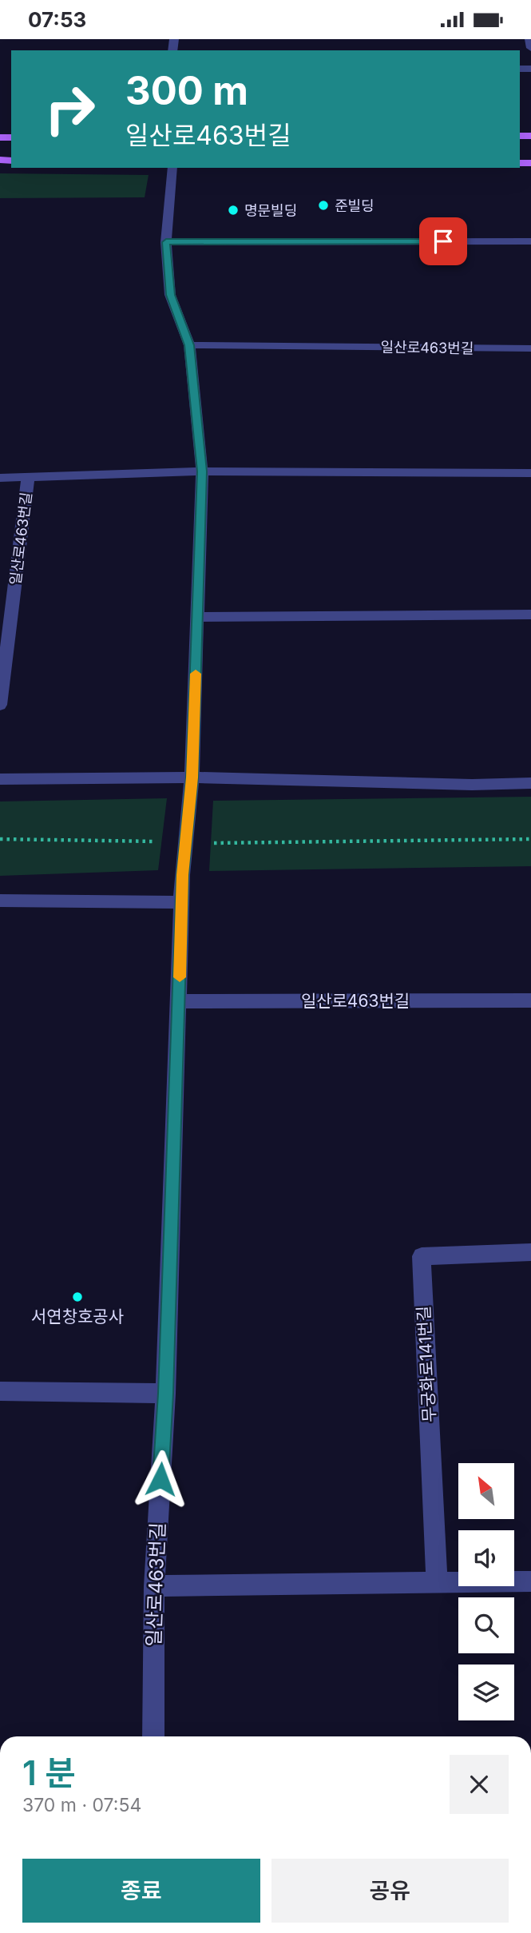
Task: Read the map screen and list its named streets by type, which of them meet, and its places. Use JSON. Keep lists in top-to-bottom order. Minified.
{"streets":{"street":["일산로463번길","무궁화로141번길"]},"places":["준빌딩","명문빌딩","서연창호공사"],"north":"top left","page":{"status":"07:53","turn":["300 m","일산로463번길"],"heading":["1 분","370 m · 07:54"],"buttons":["종료","공유"]}}
